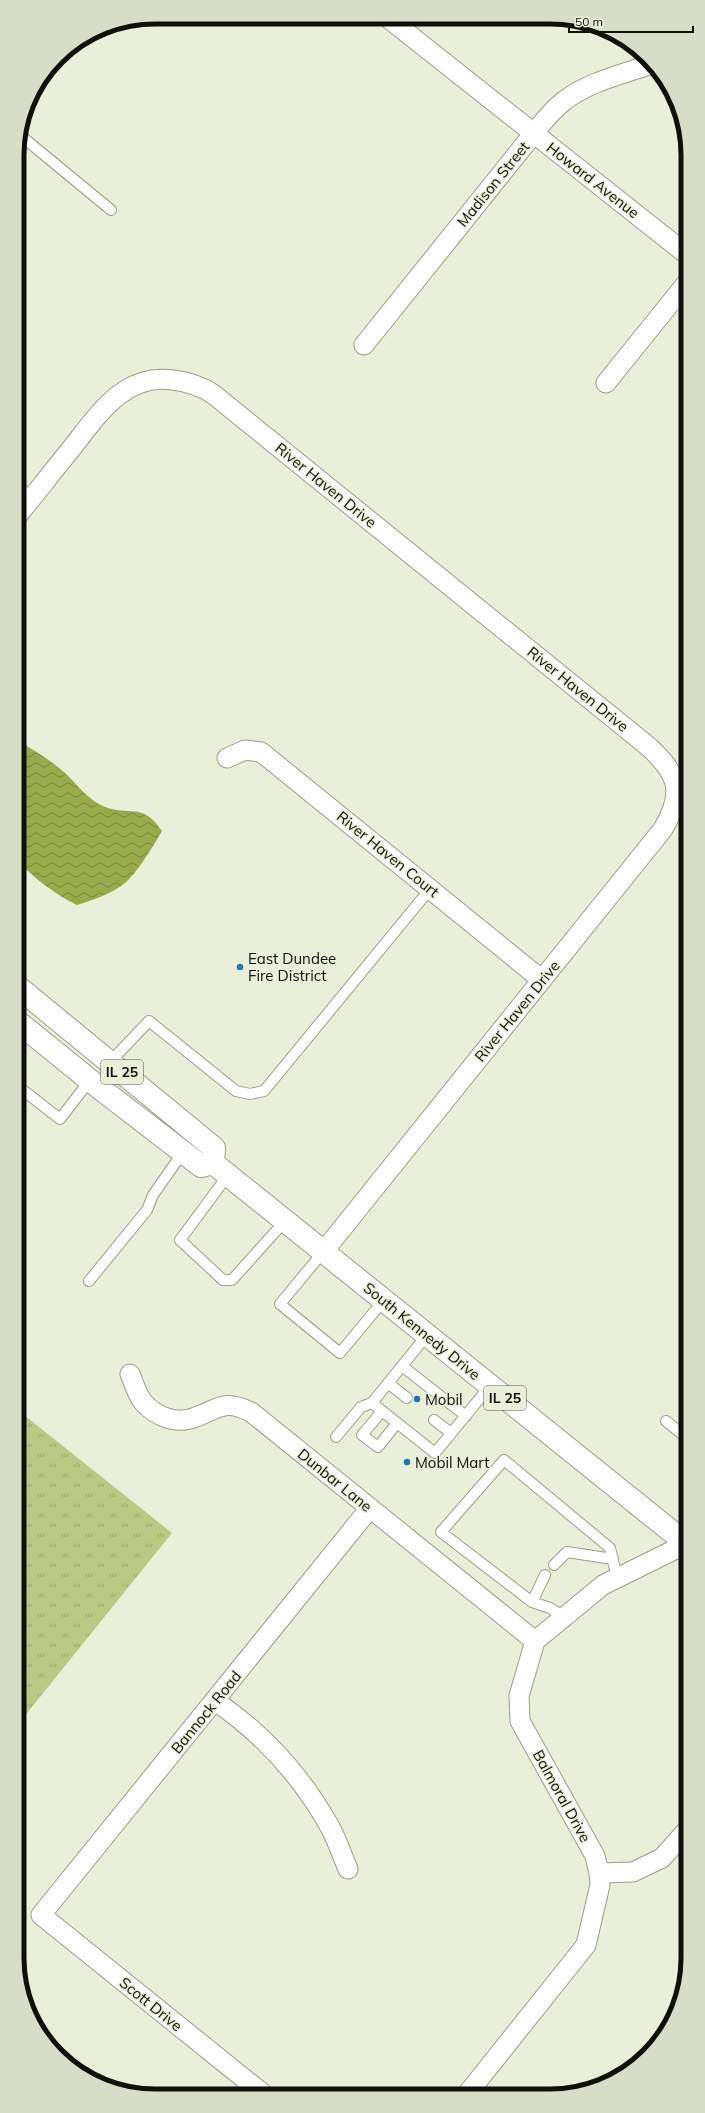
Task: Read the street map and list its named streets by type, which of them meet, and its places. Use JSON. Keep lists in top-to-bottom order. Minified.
{"streets":{"main road":["IL 25","South Kennedy Drive"],"street":["Howard Avenue","Madison Street","River Haven Drive","River Haven Court","Dunbar Lane","Bannock Road","Balmoral Drive","Scott Drive"]},"crossings":[["Howard Avenue","Madison Street"],["River Haven Drive","River Haven Court"],["River Haven Drive","South Kennedy Drive"],["IL 25","South Kennedy Drive"],["Dunbar Lane","Bannock Road"],["Dunbar Lane","Balmoral Drive"],["Bannock Road","Scott Drive"]],"places":["East Dundee Fire District","Mobil","Mobil Mart"],"scale_bar":"50 m"}
